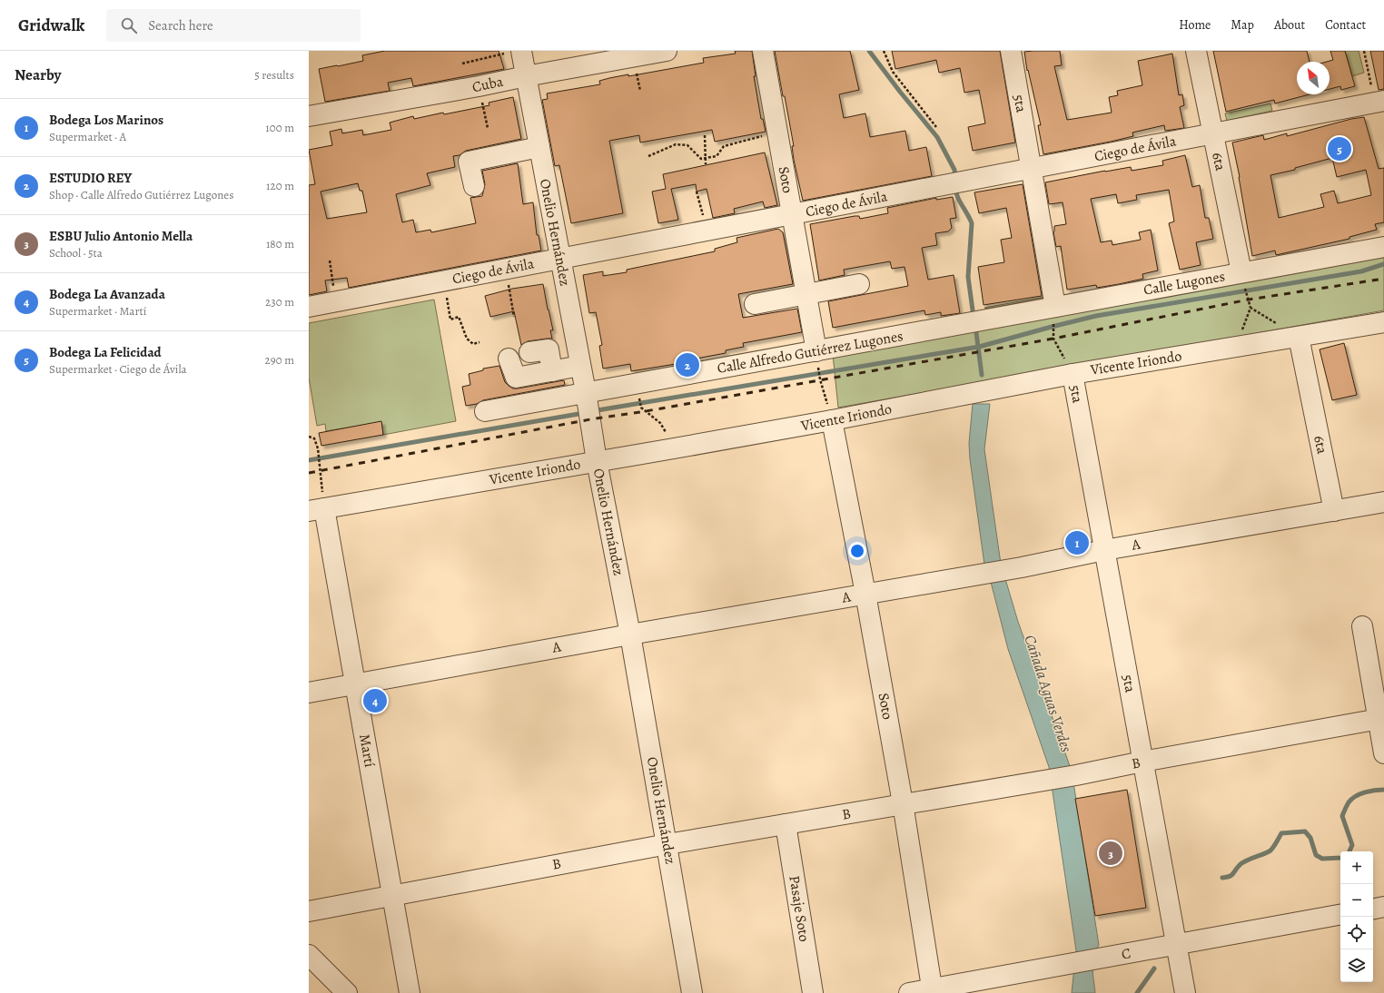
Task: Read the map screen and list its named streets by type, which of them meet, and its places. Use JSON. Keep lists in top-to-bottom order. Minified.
{"streets":{"street":["Cuba","5ta","Ciego de Ávila","6ta","Soto","Onelio Hernández","Calle Lugones","Calle Alfredo Gutiérrez Lugones","Vicente Iriondo","A","Martí","B","Pasaje Soto","C"]},"crossings":[["Cuba","Onelio Hernández"],["5ta","Ciego de Ávila"],["5ta","Calle Lugones"],["5ta","Vicente Iriondo"],["5ta","A"],["5ta","B"],["5ta","C"],["Ciego de Ávila","6ta"],["Ciego de Ávila","Soto"],["Ciego de Ávila","Onelio Hernández"],["6ta","Calle Lugones"],["6ta","Vicente Iriondo"],["6ta","A"],["Soto","Calle Alfredo Gutiérrez Lugones"],["Soto","Vicente Iriondo"],["Soto","A"],["Soto","B"],["Soto","C"],["Onelio Hernández","Calle Alfredo Gutiérrez Lugones"],["Onelio Hernández","Vicente Iriondo"],["Onelio Hernández","A"],["Onelio Hernández","B"],["Calle Lugones","Calle Alfredo Gutiérrez Lugones"],["Vicente Iriondo","Martí"],["A","Martí"],["Martí","B"],["B","Pasaje Soto"]],"water":["Cañada Aguas Verdes"],"north":"top left","page":{"header":"Gridwalk","search":"Search here","nav":["Home","Map","About","Contact"],"heading":["Nearby","5 results"],"list":[{"mark":"1","name":"Bodega Los Marinos","note":"Supermarket · A","value":"100 m"},{"mark":"2","name":"ESTUDIO REY","note":"Shop · Calle Alfredo Gutiérrez Lugones","value":"120 m"},{"mark":"3","name":"ESBU Julio Antonio Mella","note":"School · 5ta","value":"180 m"},{"mark":"4","name":"Bodega La Avanzada","note":"Supermarket · Martí","value":"230 m"},{"mark":"5","name":"Bodega La Felicidad","note":"Supermarket · Ciego de Ávila","value":"290 m"}],"pins":["5","2","1","4","3"],"map_buttons":["+","−"]}}
